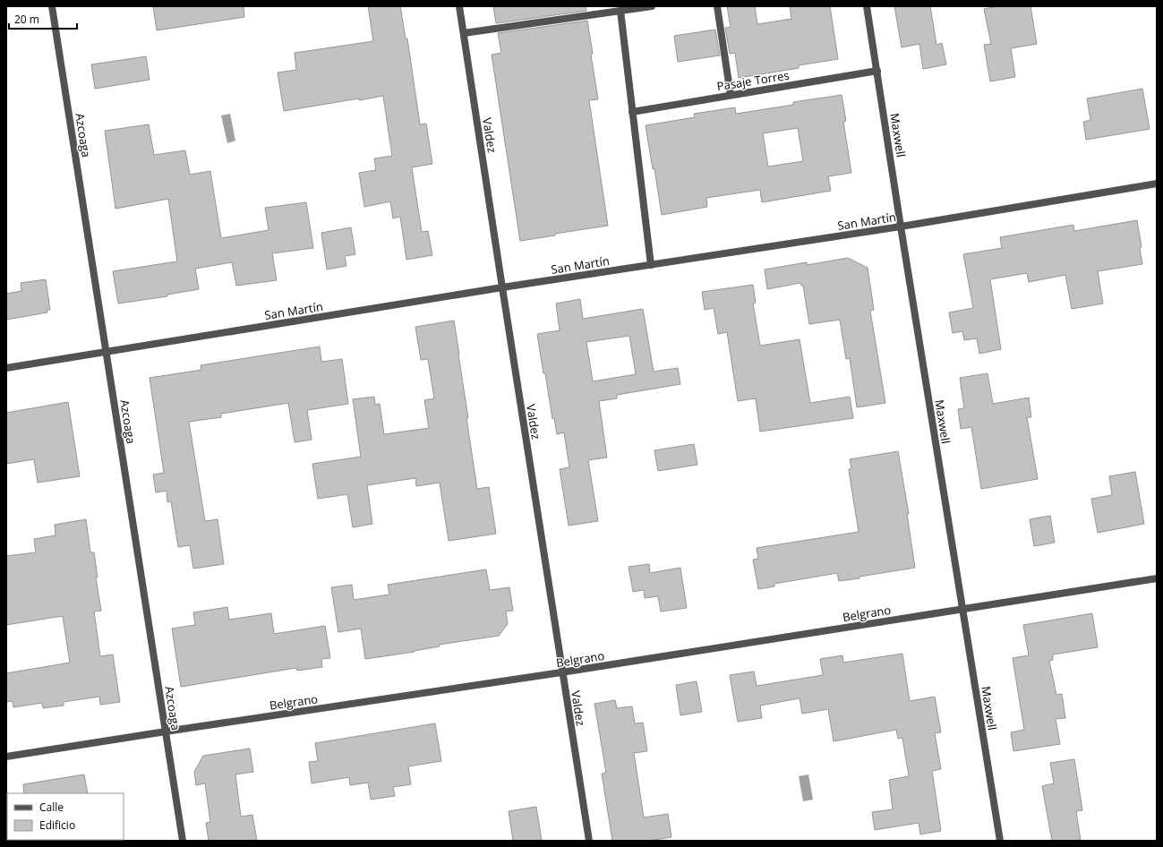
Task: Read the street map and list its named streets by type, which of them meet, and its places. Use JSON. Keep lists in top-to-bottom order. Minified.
{"streets":{"street":["Pasaje Torres","Azcoaga","Valdez","Maxwell","San Martín","Belgrano"]},"crossings":[["Pasaje Torres","Maxwell"],["Azcoaga","San Martín"],["Azcoaga","Belgrano"],["Valdez","San Martín"],["Valdez","Belgrano"],["Maxwell","San Martín"],["Maxwell","Belgrano"]],"legend":["Calle","Edificio"],"scale_bar":"20 m"}
